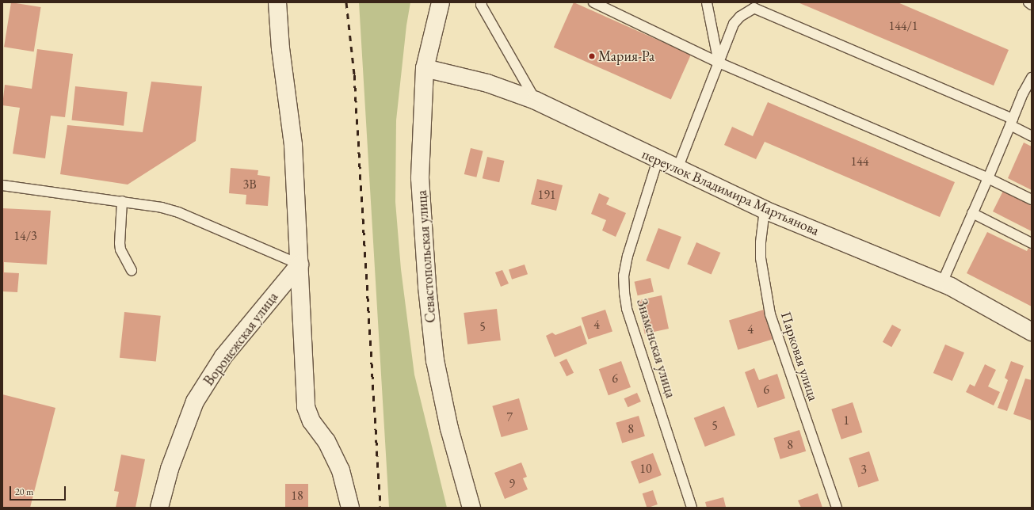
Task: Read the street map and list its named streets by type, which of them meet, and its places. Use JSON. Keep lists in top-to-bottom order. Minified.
{"streets":{"street":["переулок Владимира Мартьянова","Севастопольская улица","Воронежская улица"],"lane":["Знаменская улица","Парковая улица"]},"crossings":[["переулок Владимира Мартьянова","Севастопольская улица"],["переулок Владимира Мартьянова","Знаменская улица"],["переулок Владимира Мартьянова","Парковая улица"]],"places":["Мария-Ра"],"house_numbers":["144/1","144","3В","191","14/3","4","5","4","6","6","7","1","5","8","8","10","3","9","18"],"scale_bar":"20 m"}
